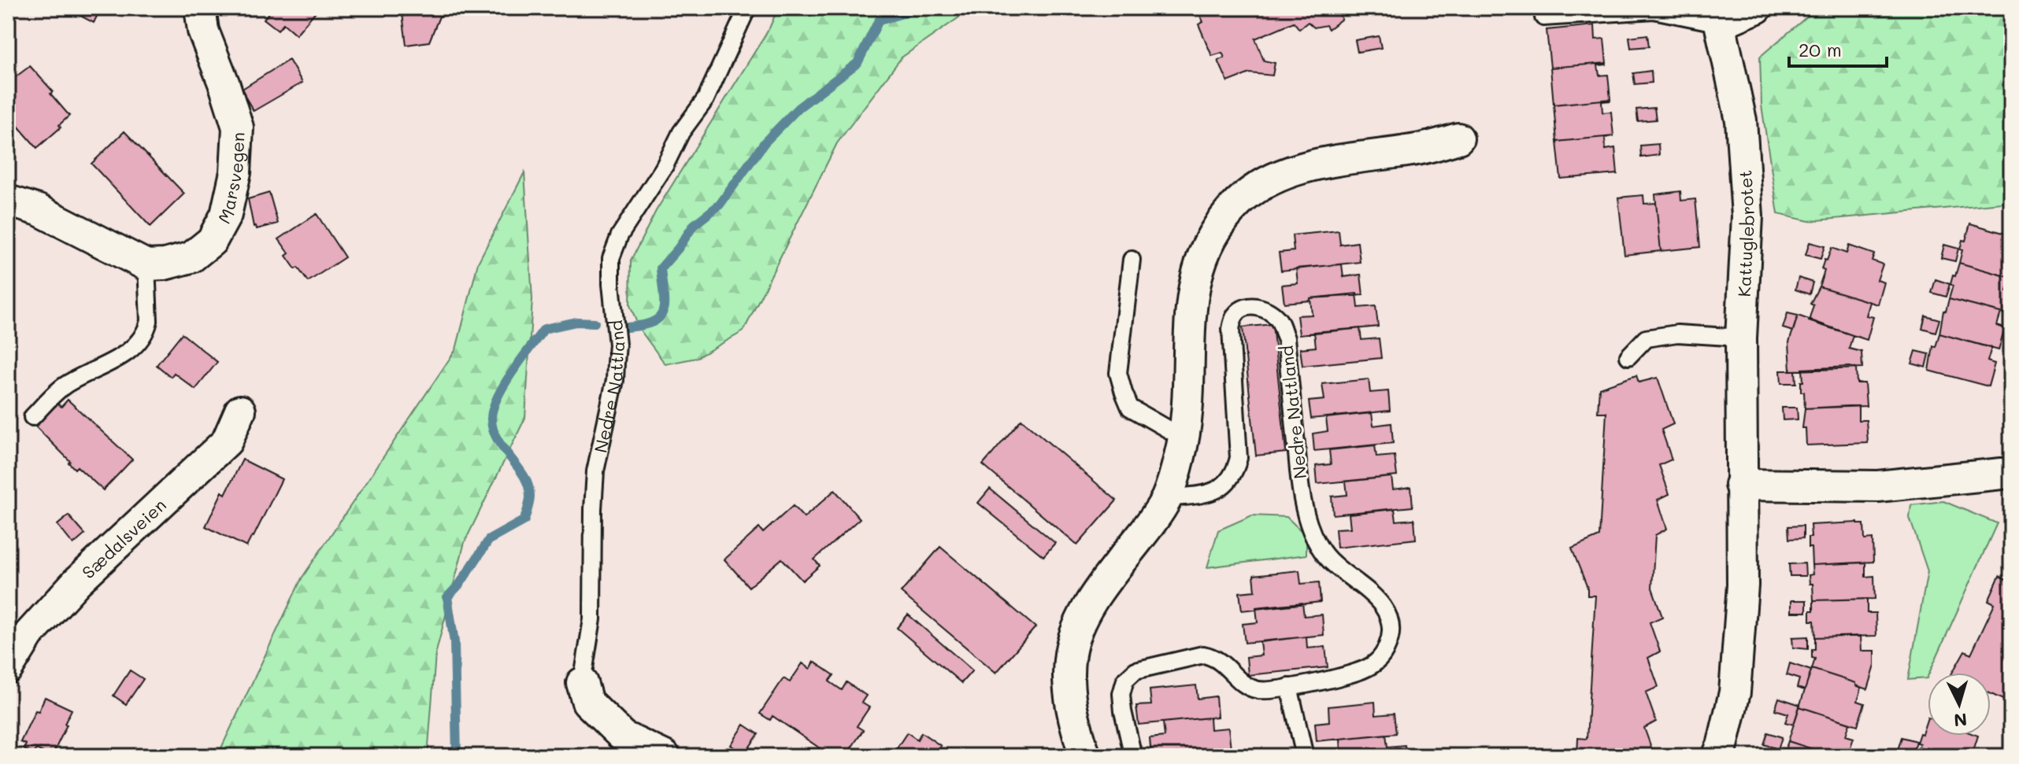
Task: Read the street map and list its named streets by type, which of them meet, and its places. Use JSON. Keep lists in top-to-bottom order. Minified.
{"streets":{"street":["Marsvegen","Kattuglebrotet","Nedre Nattland","Sædalsveien"]},"scale_bar":"20 m","north":"bottom"}
